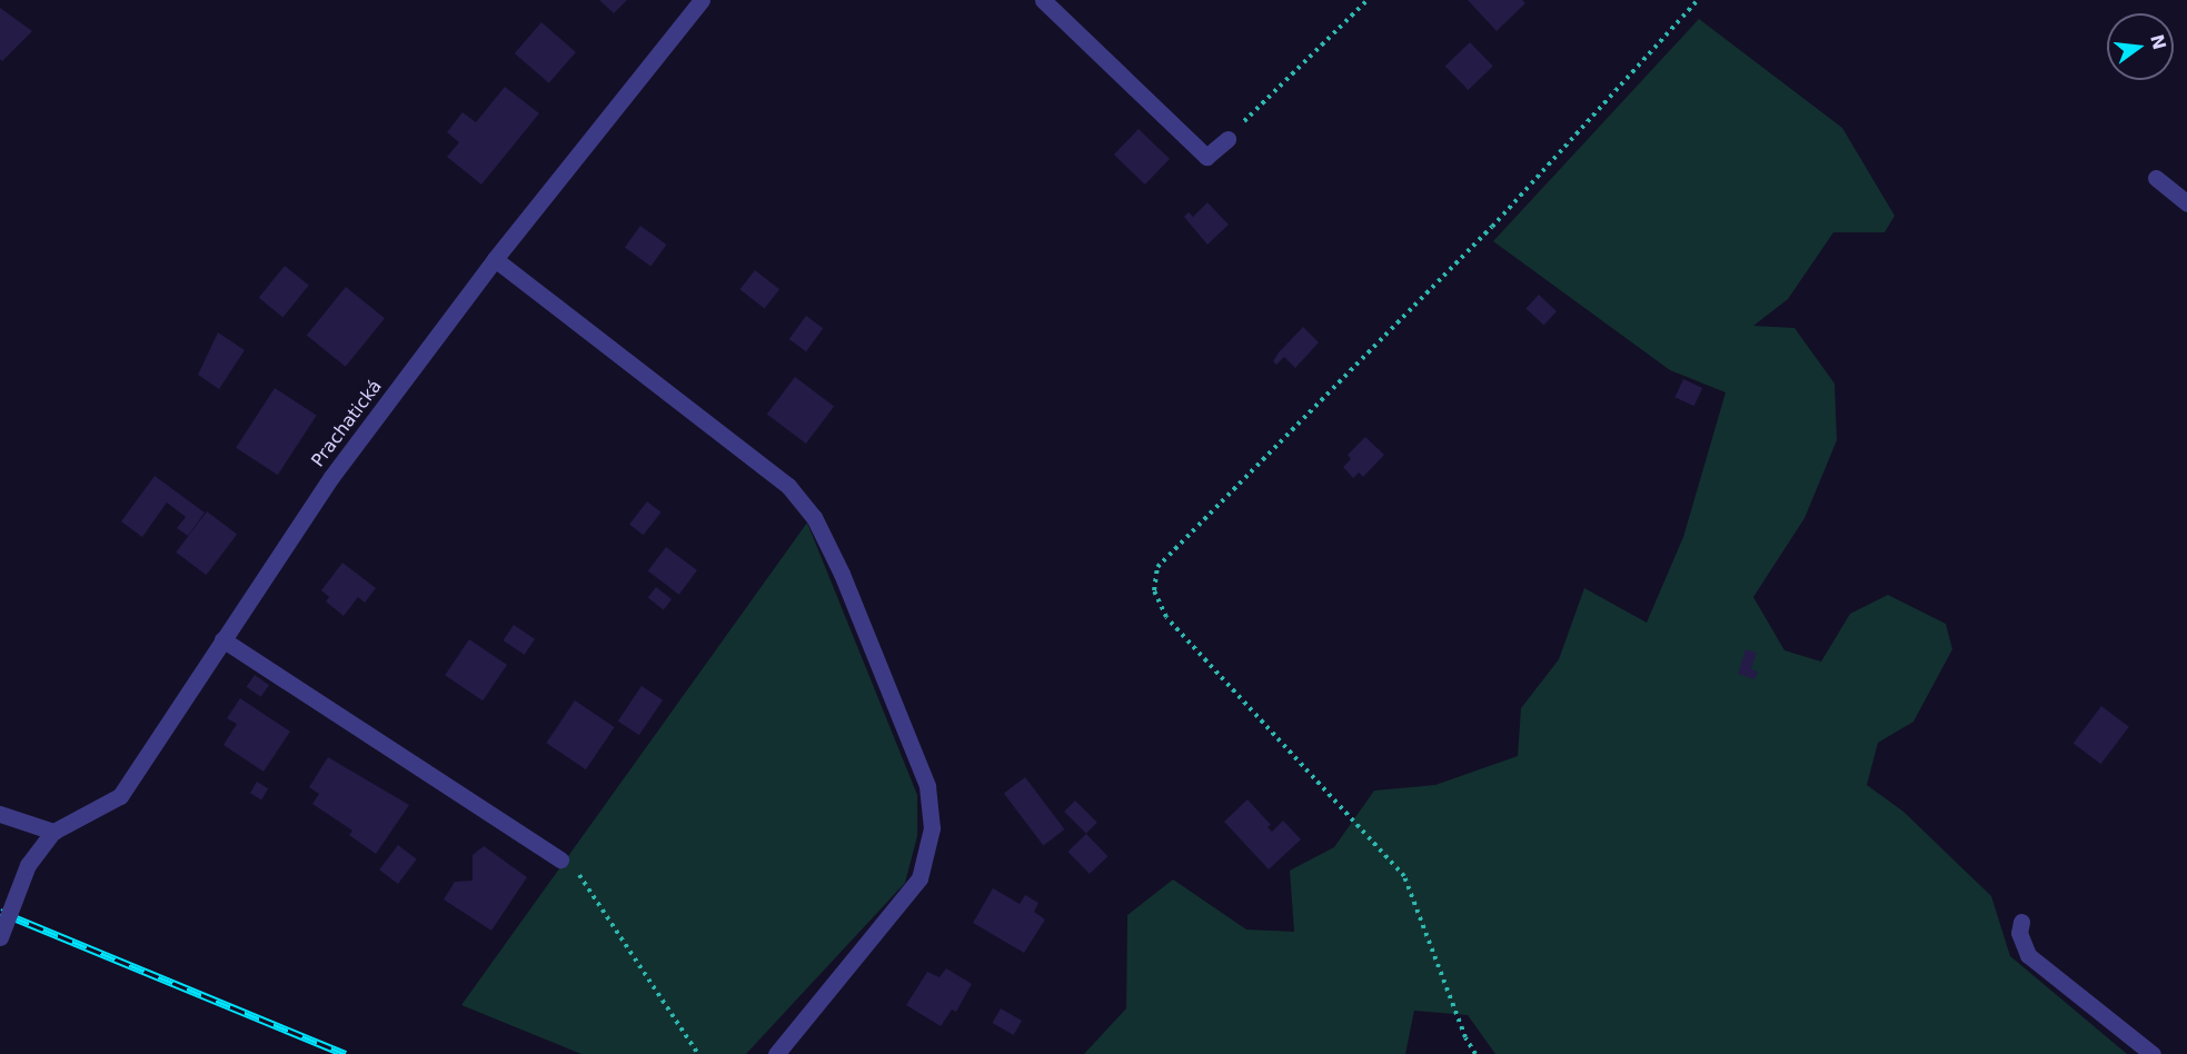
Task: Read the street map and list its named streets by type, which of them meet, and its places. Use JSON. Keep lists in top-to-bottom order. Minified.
{"streets":{"street":["Prachatická"]},"north":"right"}
